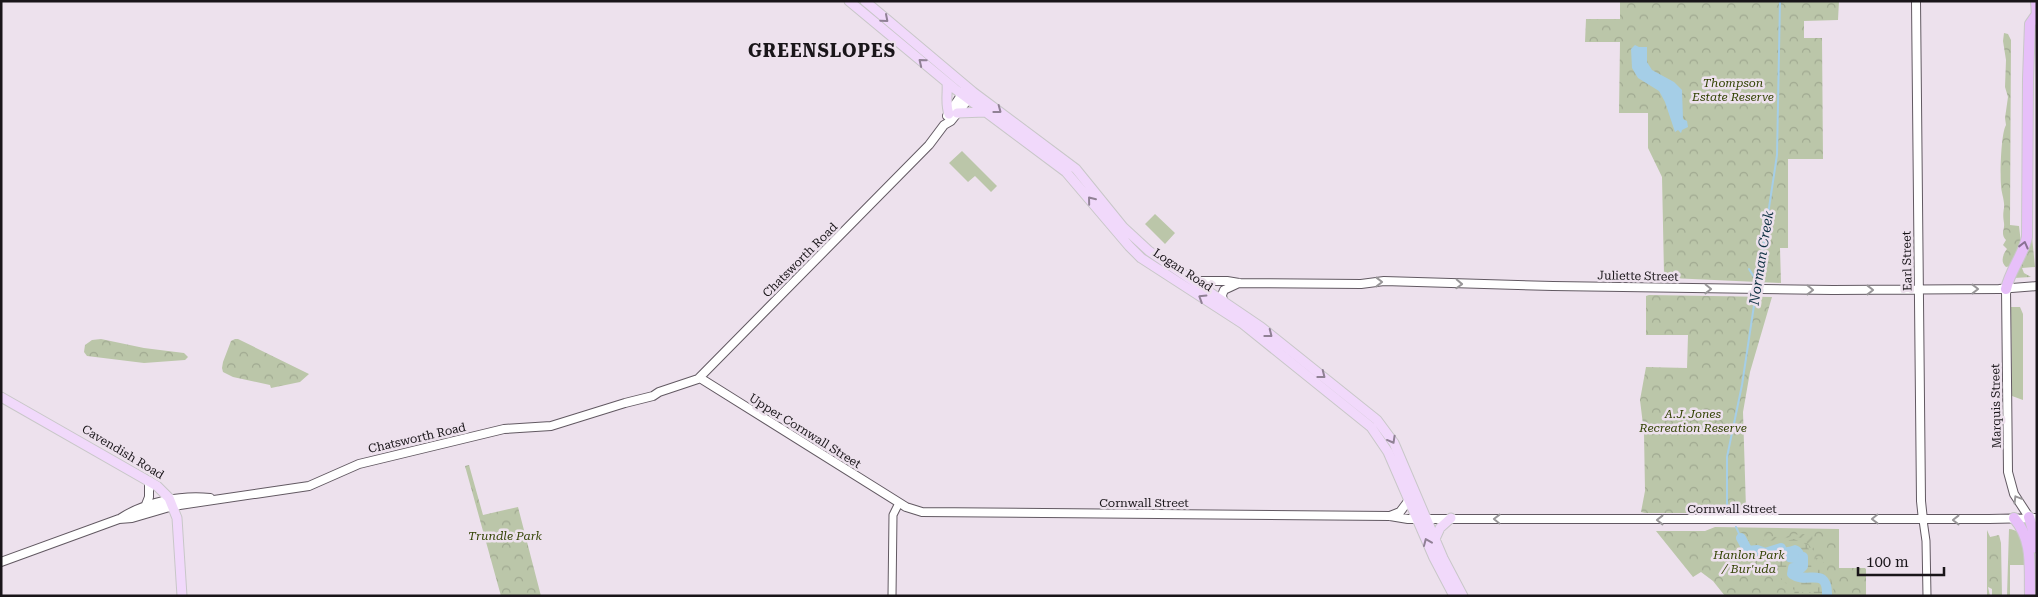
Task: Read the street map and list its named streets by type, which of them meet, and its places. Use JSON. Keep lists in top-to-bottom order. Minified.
{"streets":{"main road":["Chatsworth Road","Earl Street","Logan Road","Juliette Street","Marquis Street","Upper Cornwall Street","Cavendish Road","Cornwall Street"]},"crossings":[["Chatsworth Road","Logan Road"],["Chatsworth Road","Upper Cornwall Street"],["Chatsworth Road","Cavendish Road"],["Earl Street","Juliette Street"],["Earl Street","Cornwall Street"],["Logan Road","Juliette Street"],["Logan Road","Cornwall Street"],["Juliette Street","Marquis Street"],["Marquis Street","Cornwall Street"],["Upper Cornwall Street","Cornwall Street"]],"one_way":["Juliette Street","Marquis Street","Cornwall Street"],"districts":["GREENSLOPES"],"water":["Norman Creek"],"parks":["Thompson Estate Reserve","A.J. Jones Recreation Reserve","Trundle Park","Hanlon Park / Bur'uda"],"scale_bar":"100 m"}
